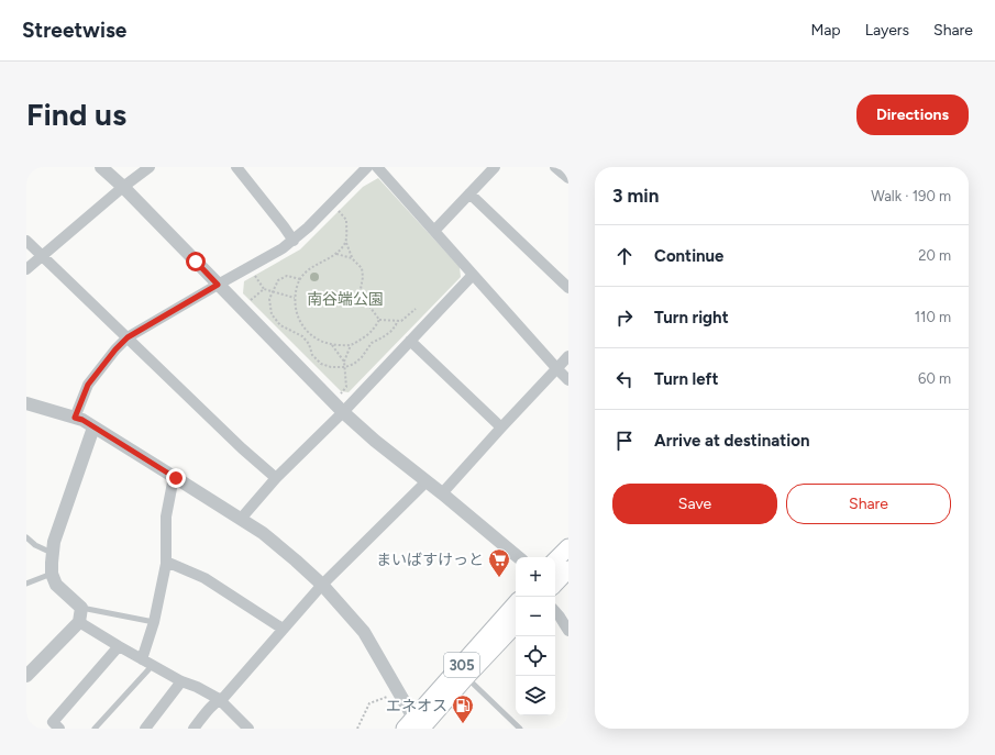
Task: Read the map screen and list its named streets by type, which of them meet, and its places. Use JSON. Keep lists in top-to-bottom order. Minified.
{"streets":{"main road":["305"]},"parks":["南谷端公園"],"places":{"supermarket":["まいばすけっと"],"fuel station":["エネオス"]},"page":{"header":"Streetwise","nav":["Map","Layers","Share"],"buttons":["Directions",["Save","Share"]],"title":"Find us","heading":["3 min","Walk · 190 m"],"list":[["Continue","20 m"],["Turn right","110 m"],["Turn left","60 m"],"Arrive at destination"],"map_buttons":["+","−"]}}
